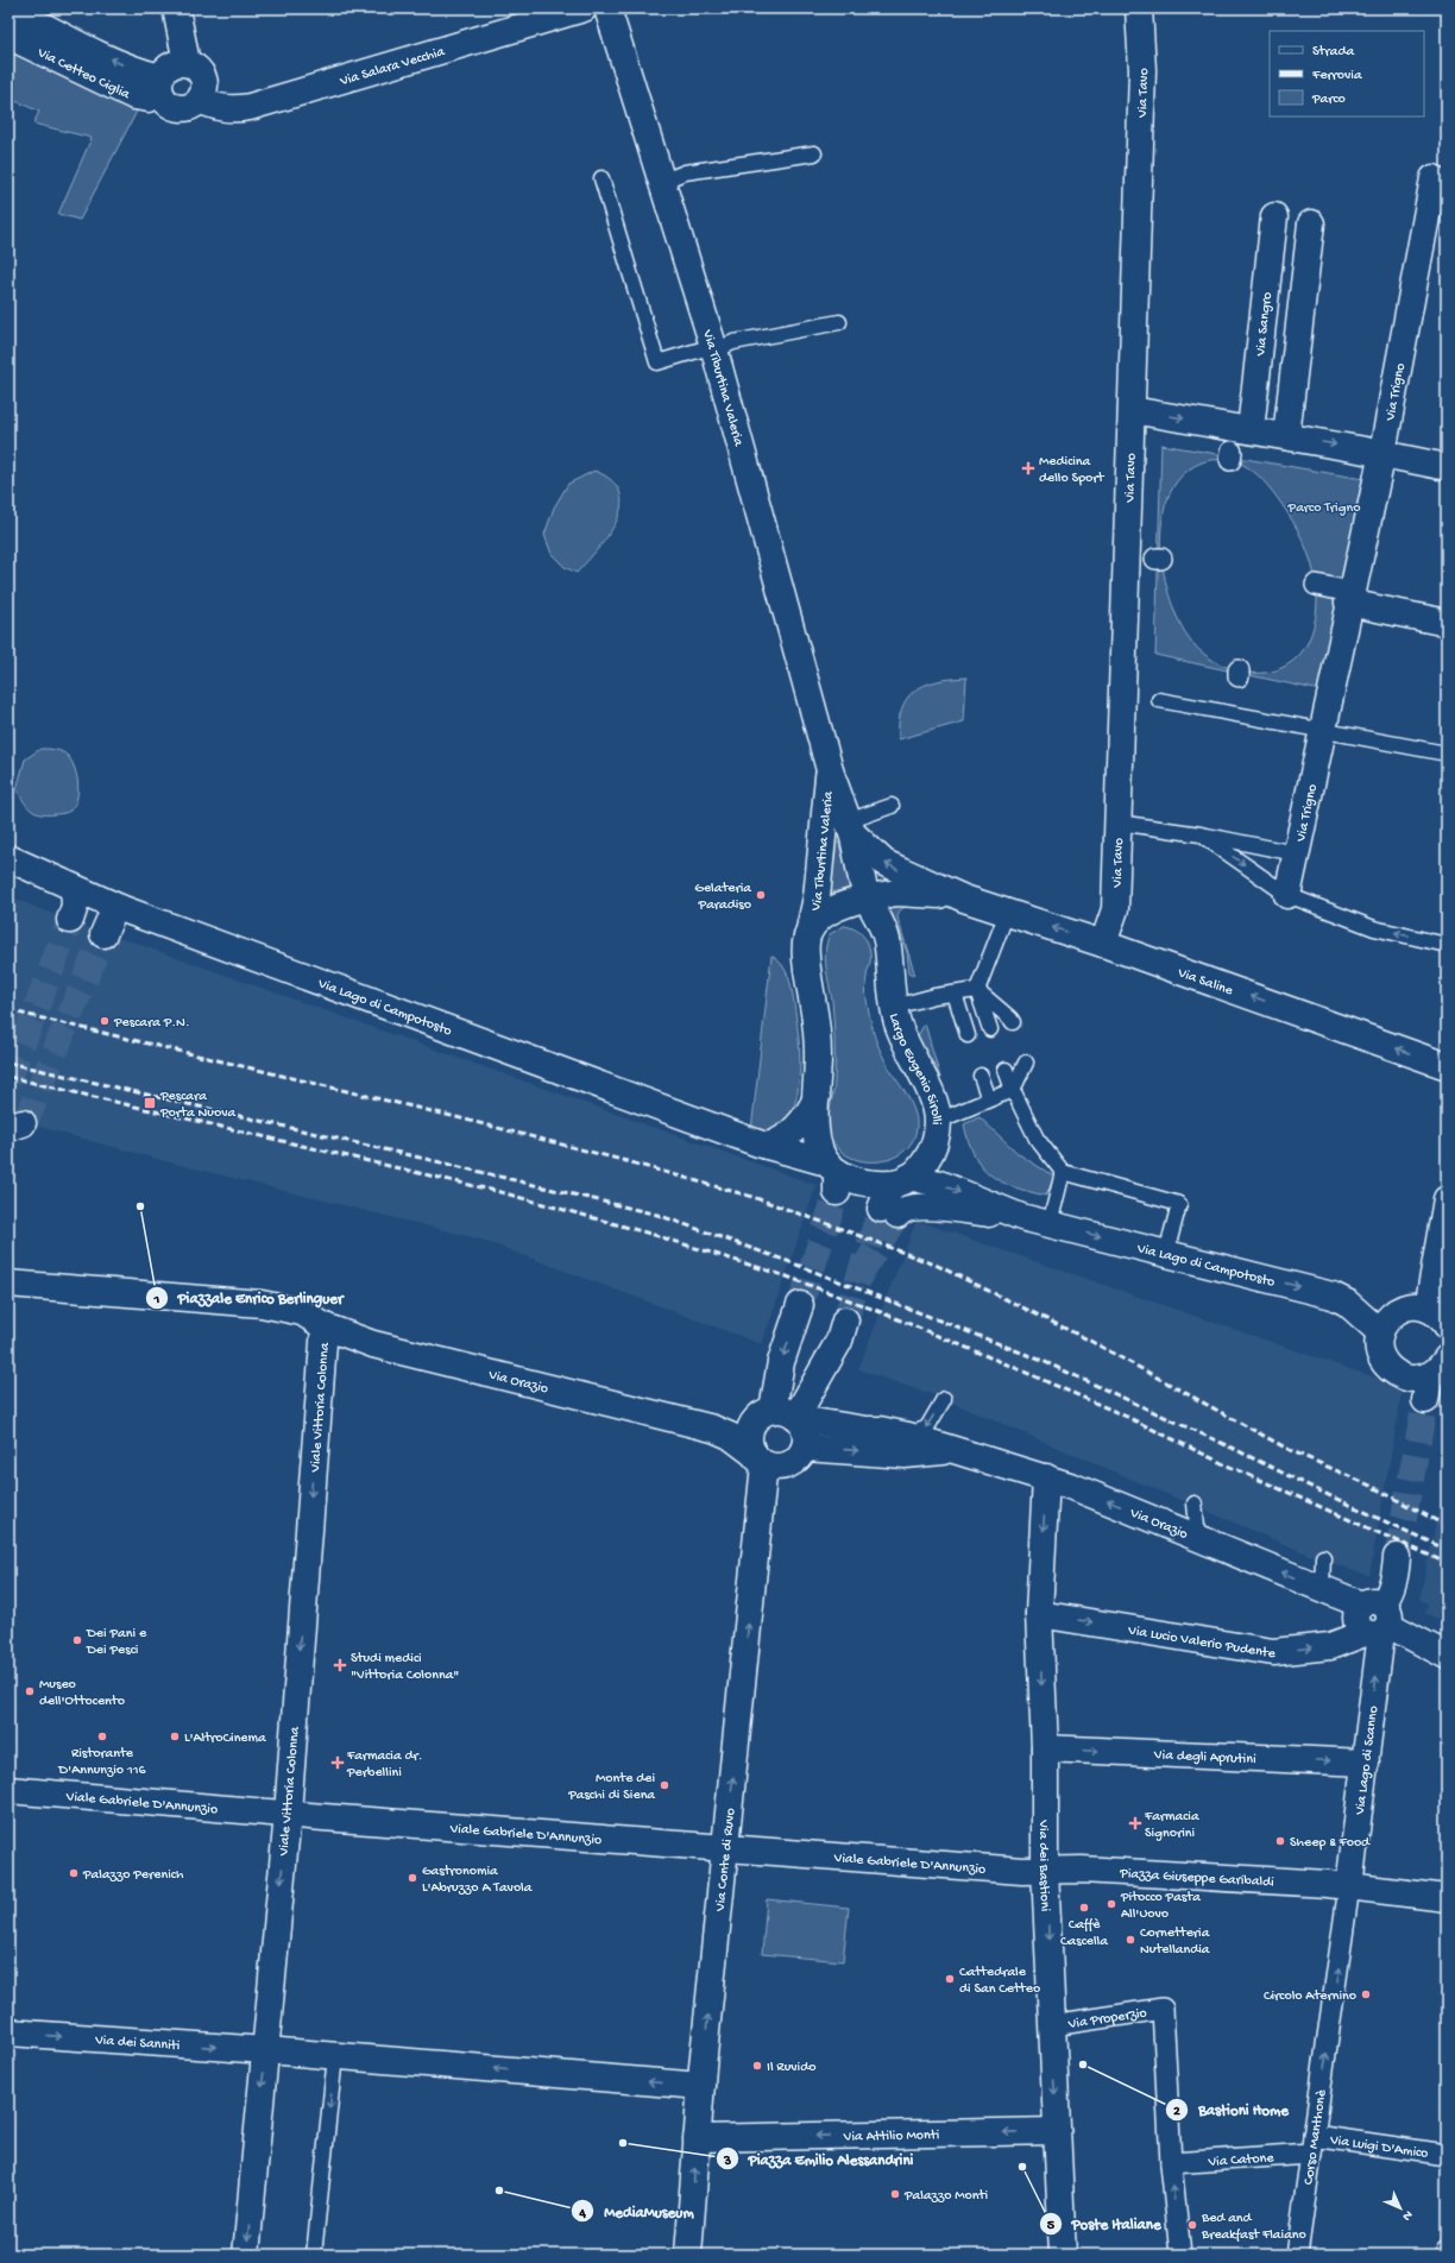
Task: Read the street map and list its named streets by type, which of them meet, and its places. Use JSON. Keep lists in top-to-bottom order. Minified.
{"streets":{"street":["Via Salara Vecchia","Via Cetteo Ciglia","Via Tavo","Via Sangro","Via Tiburtina Valeria","Via Trigno","Via Saline","Via Lago di Campotosto","Largo Eugenio Sirolli","Via Orazio","Viale Vittoria Colonna","Via Lucio Valerio Pudente","Via degli Aprutini","Via Lago di Scanno","Viale Gabriele D'Annunzio","Via Conte di Ruvo","Via dei Bastioni","Piazza Giuseppe Garibaldi","Via Properzio","Via dei Sanniti","Via Attilio Monti","Corso Manthonè","Via Luigi D'Amico","Via Catone"]},"crossings":[["Via Salara Vecchia","Via Cetteo Ciglia"],["Via Tavo","Via Saline"],["Via Tiburtina Valeria","Via Saline"],["Via Tiburtina Valeria","Largo Eugenio Sirolli"],["Via Saline","Largo Eugenio Sirolli"],["Via Lago di Campotosto","Largo Eugenio Sirolli"],["Via Orazio","Viale Vittoria Colonna"],["Via Orazio","Via Lucio Valerio Pudente"],["Via Orazio","Via Lago di Scanno"],["Via Orazio","Via Conte di Ruvo"],["Via Orazio","Via dei Bastioni"],["Viale Vittoria Colonna","Viale Gabriele D'Annunzio"],["Viale Vittoria Colonna","Via dei Sanniti"],["Via Lucio Valerio Pudente","Via Lago di Scanno"],["Via Lucio Valerio Pudente","Via dei Bastioni"],["Via degli Aprutini","Via Lago di Scanno"],["Via degli Aprutini","Via dei Bastioni"],["Via Lago di Scanno","Piazza Giuseppe Garibaldi"],["Via Lago di Scanno","Corso Manthonè"],["Viale Gabriele D'Annunzio","Via Conte di Ruvo"],["Viale Gabriele D'Annunzio","Via dei Bastioni"],["Viale Gabriele D'Annunzio","Piazza Giuseppe Garibaldi"],["Via Conte di Ruvo","Via dei Sanniti"],["Via Conte di Ruvo","Via Attilio Monti"],["Via dei Bastioni","Piazza Giuseppe Garibaldi"],["Via dei Bastioni","Via Properzio"],["Via dei Bastioni","Via Attilio Monti"],["Piazza Giuseppe Garibaldi","Corso Manthonè"],["Via Properzio","Via Catone"],["Corso Manthonè","Via Luigi D'Amico"],["Corso Manthonè","Via Catone"],["Via Luigi D'Amico","Via Catone"]],"one_way":["Via Saline","Viale Vittoria Colonna","Via Lucio Valerio Pudente","Via degli Aprutini","Via Lago di Scanno","Via Conte di Ruvo","Via dei Bastioni","Via Attilio Monti","Corso Manthonè"],"parks":["Parco Trigno"],"places":{"health":["Medicina dello Sport","Studi medici \"Vittoria Colonna\"","Farmacia dr. Perbellini","Farmacia Signorini"],"other":["Gelateria Paradiso","Pescara P.N.","Piazzale Enrico Berlinguer","Dei Pani e Dei Pesci","Museo dell'Ottocento","Ristorante D'Annunzio 116","L'AltroCinema","Monte dei Paschi di Siena","Sheep & Food","Palazzo Perenich","Gastronomia L'Abruzzo A Tavola","Pitocco Pasta All'Uovo","Caffè Cascella","Cornetteria Nutellandia","Cattedrale di San Cetteo","Circolo Aternino","Bastioni Home","Il Ruvido","Piazza Emilio Alessandrini","Poste Italiane","MediaMuseum","Palazzo Monti","Bed and Breakfast Flaiano"],"transit":["Pescara Porta Nuova"]},"legend":["Strada","Ferrovia","Parco"],"north":"bottom right"}
